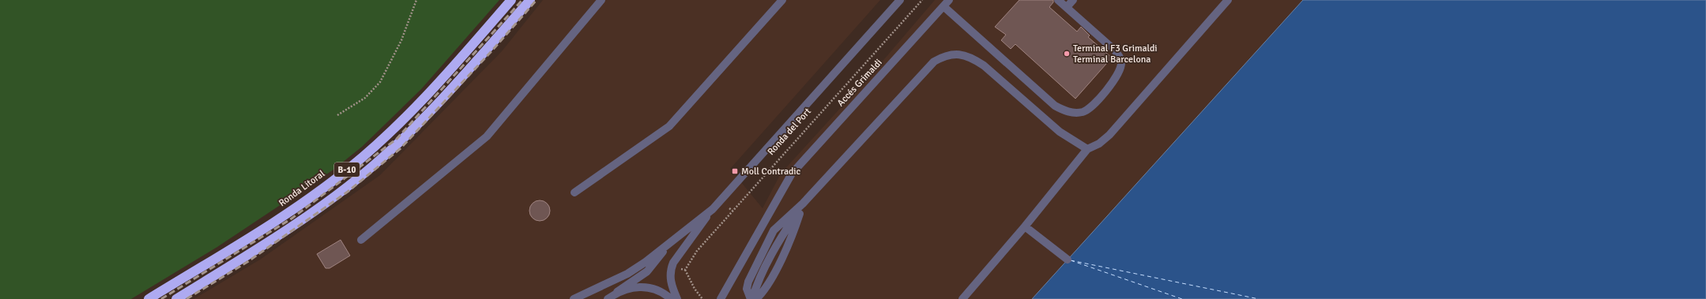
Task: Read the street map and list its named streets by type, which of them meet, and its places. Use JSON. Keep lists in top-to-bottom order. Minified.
{"streets":{"highway":["B-10","Ronda Litoral"],"street":["Accés Grimaldi","Ronda del Port"]},"places":{"other":["Terminal F3 Grimaldi Terminal Barcelona"],"transit":["Moll Contradic"]}}
